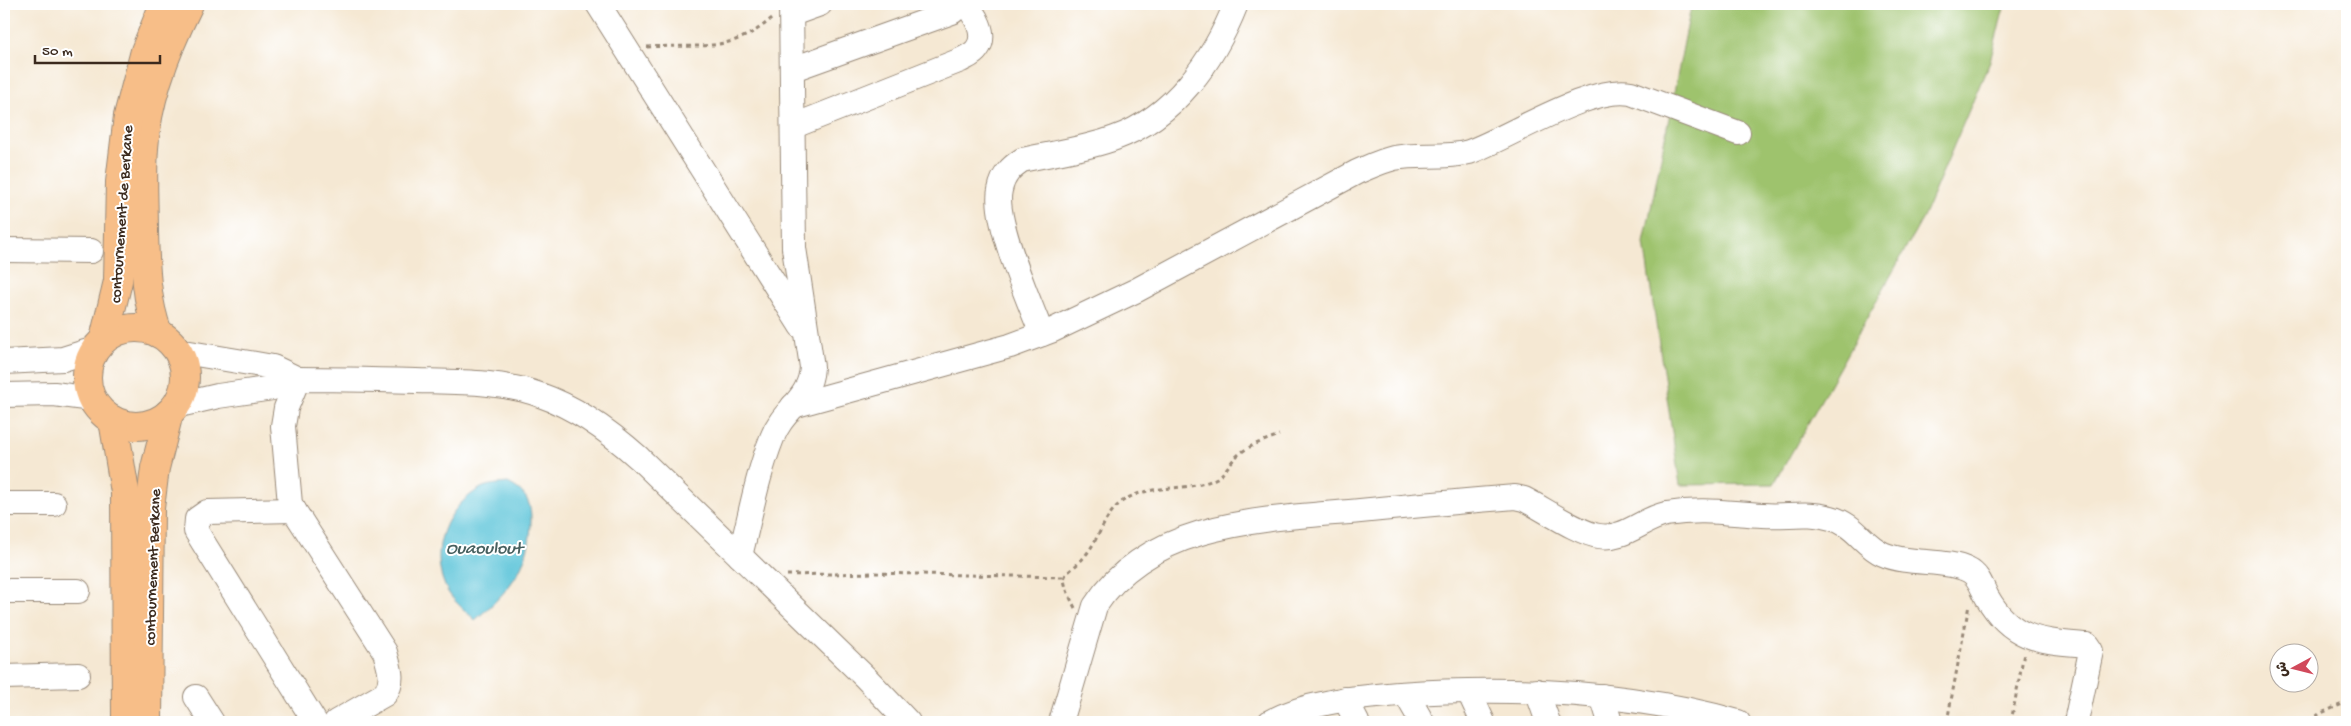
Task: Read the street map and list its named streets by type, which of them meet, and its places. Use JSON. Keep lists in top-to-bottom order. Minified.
{"streets":{"highway":["contournement de Berkane","contournement Berkane"]},"crossings":[["contournement de Berkane","contournement Berkane"]],"water":["Ouaoulout"],"scale_bar":"50 m","north":"left"}
